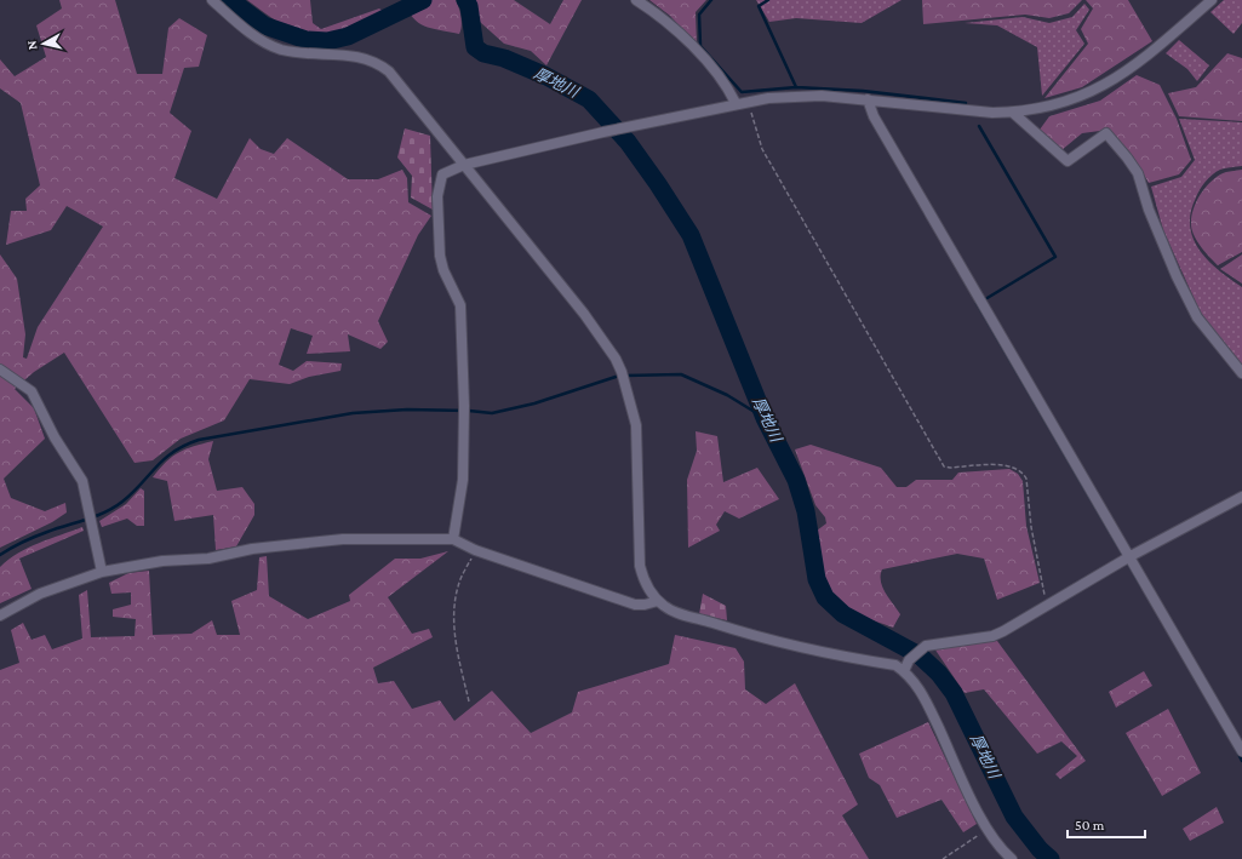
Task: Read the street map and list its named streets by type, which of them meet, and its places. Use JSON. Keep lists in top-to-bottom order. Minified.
{"water":["厚地川"],"scale_bar":"50 m","north":"left"}
